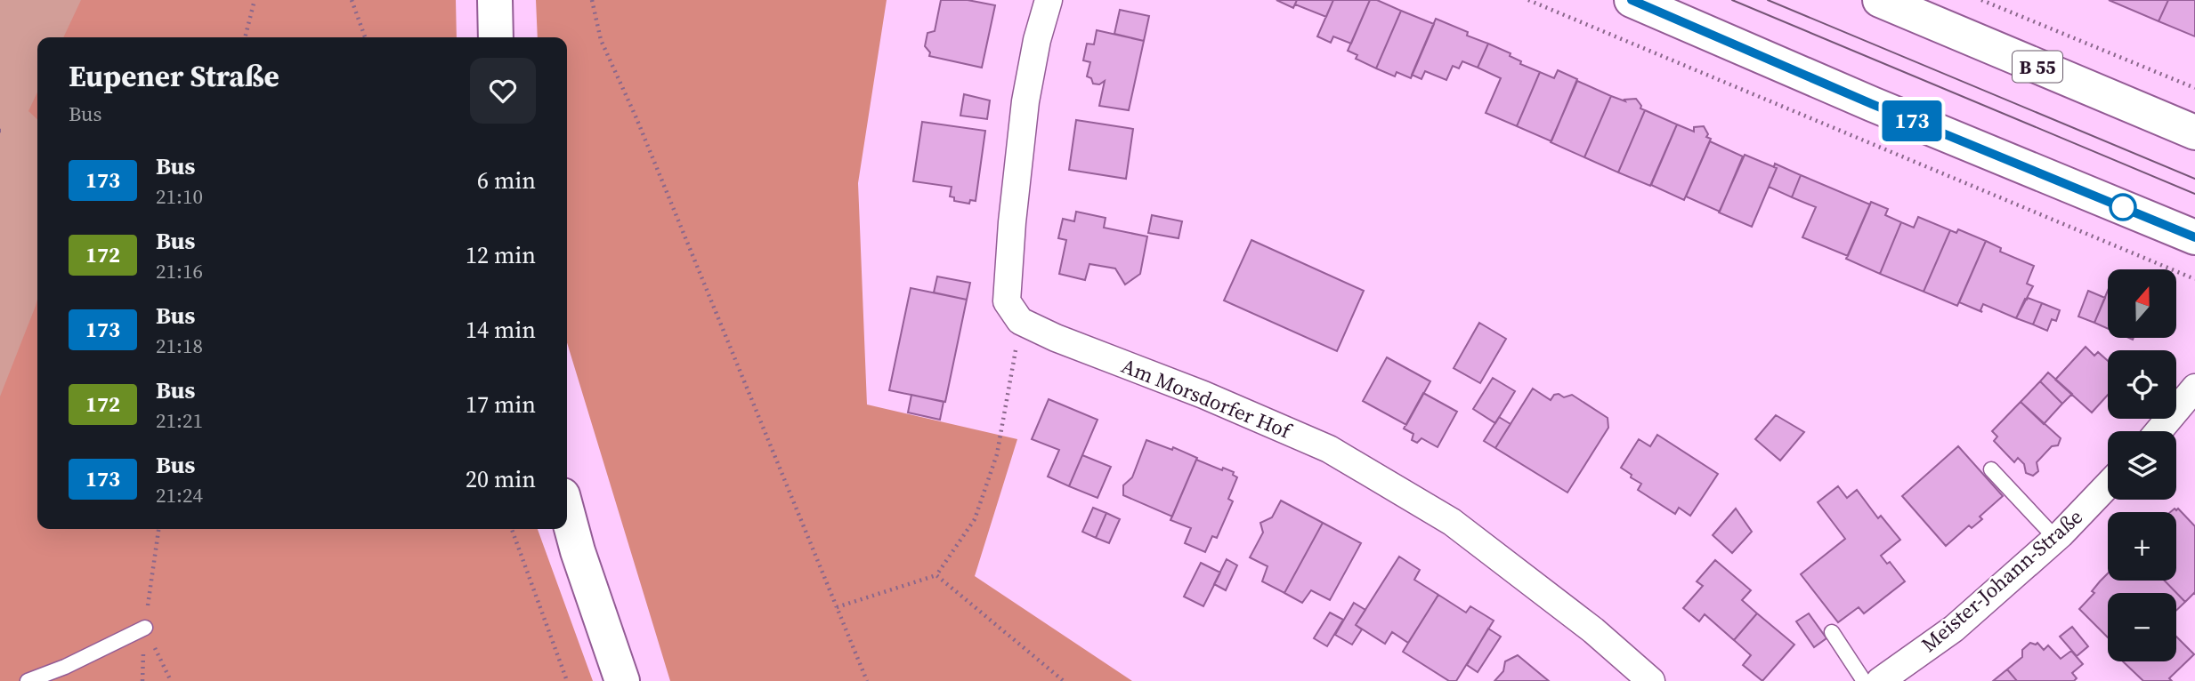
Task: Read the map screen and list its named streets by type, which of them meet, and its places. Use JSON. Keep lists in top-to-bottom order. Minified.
{"streets":{"main road":["B 55"],"street":["Am Morsdorfer Hof","Meister-Johann-Straße"]},"lines":["bus line 173"],"north":"top","page":{"on_map":"173","heading":["Eupener Straße","Bus"],"list":[{"mark":"173","name":"Bus","note":"21:10","value":"6 min"},{"mark":"172","name":"Bus","note":"21:16","value":"12 min"},{"mark":"173","name":"Bus","note":"21:18","value":"14 min"},{"mark":"172","name":"Bus","note":"21:21","value":"17 min"},{"mark":"173","name":"Bus","note":"21:24","value":"20 min"}],"map_buttons":["+","−"]}}
